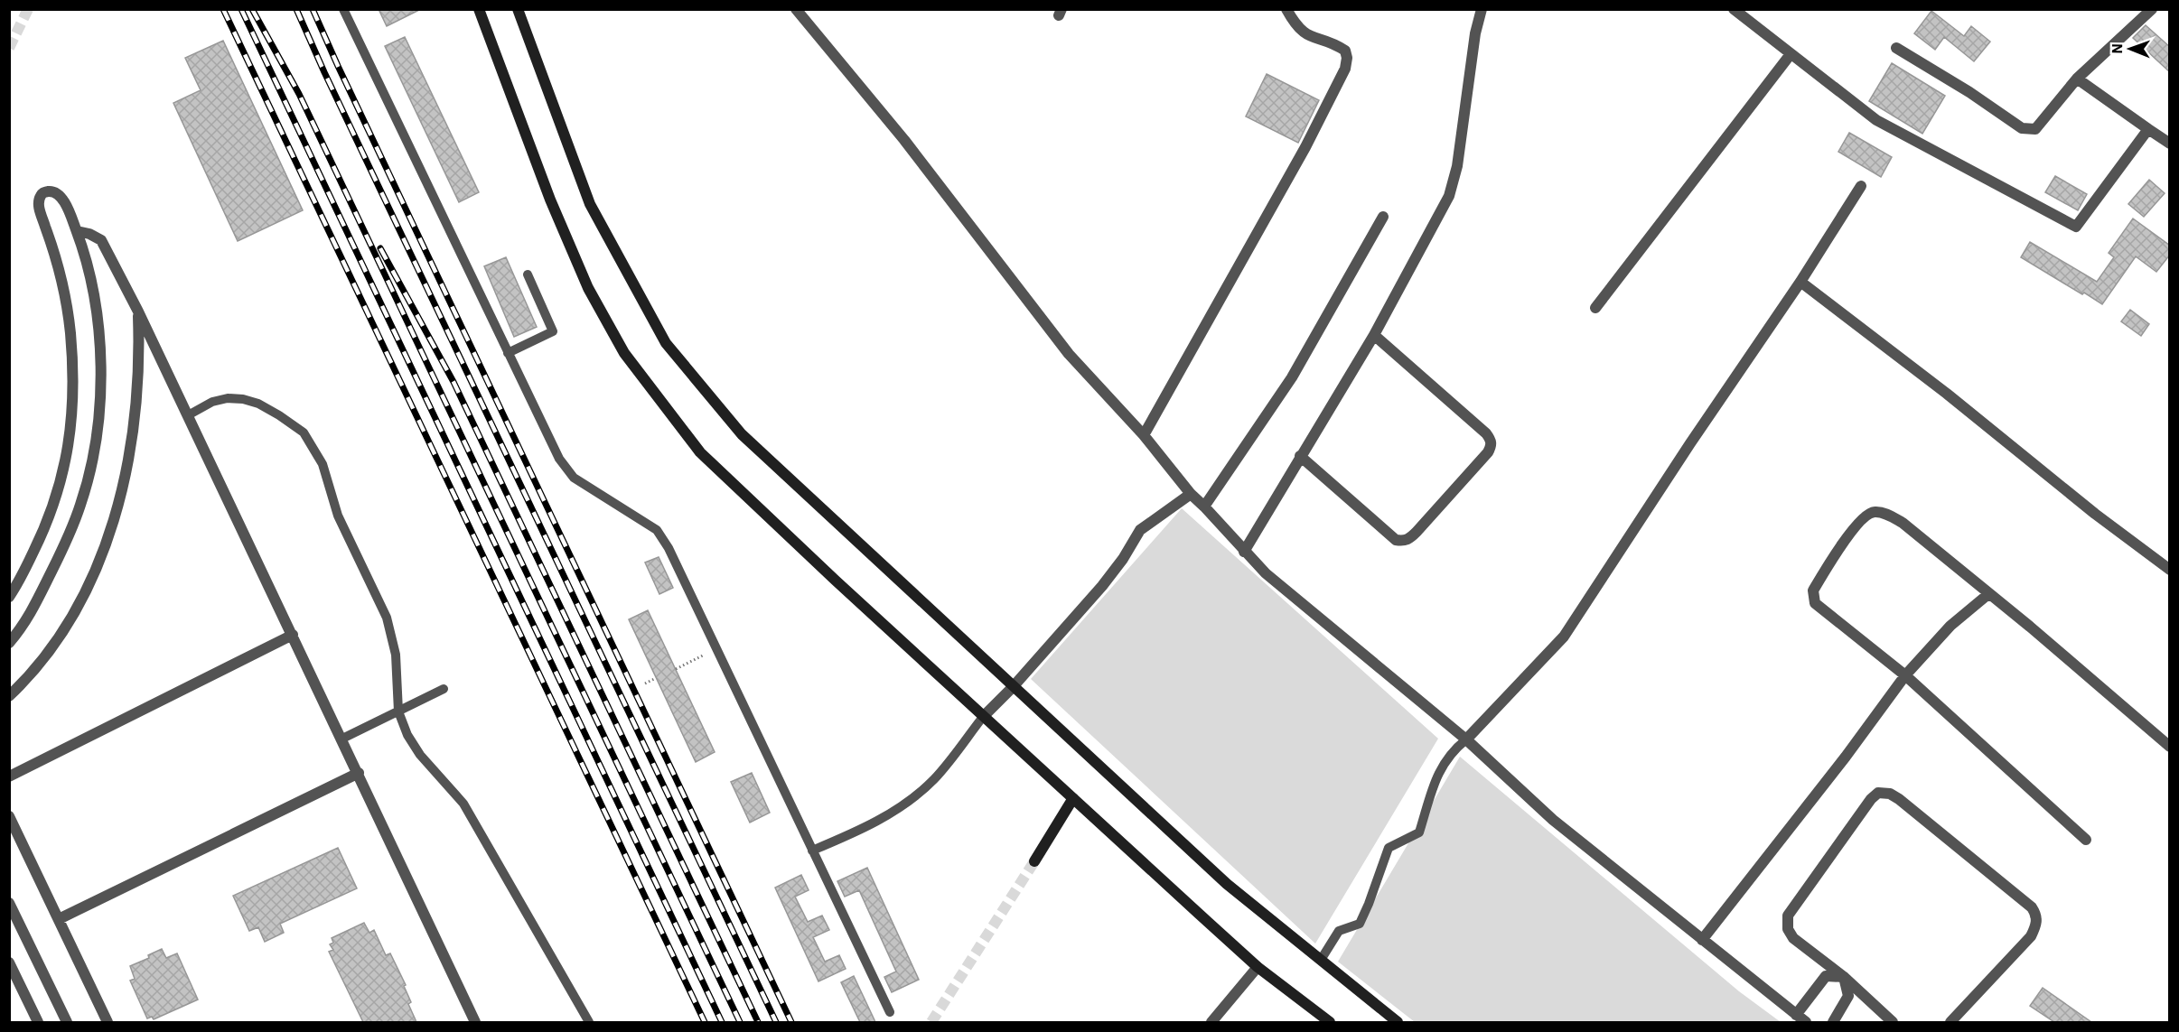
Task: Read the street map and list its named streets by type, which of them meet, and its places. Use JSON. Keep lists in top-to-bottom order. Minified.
{"north":"left"}
